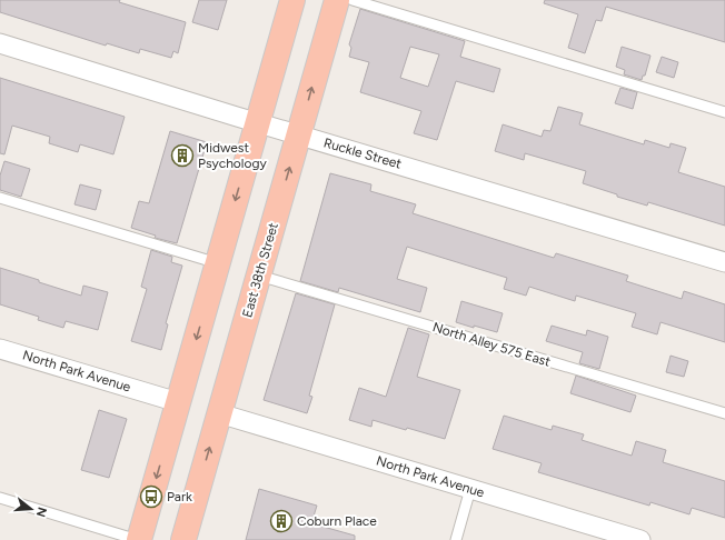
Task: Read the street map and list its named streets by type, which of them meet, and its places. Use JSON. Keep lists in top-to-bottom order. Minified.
{"streets":{"main road":["East 38th Street"],"street":["Ruckle Street","North Park Avenue"],"lane":["North Alley 575 East"]},"crossings":[["Ruckle Street","East 38th Street"],["East 38th Street","North Alley 575 East"],["East 38th Street","North Park Avenue"]],"places":{"building":["Midwest Psychology","Coburn Place"],"bus stop":["Park"]},"north":"right"}
